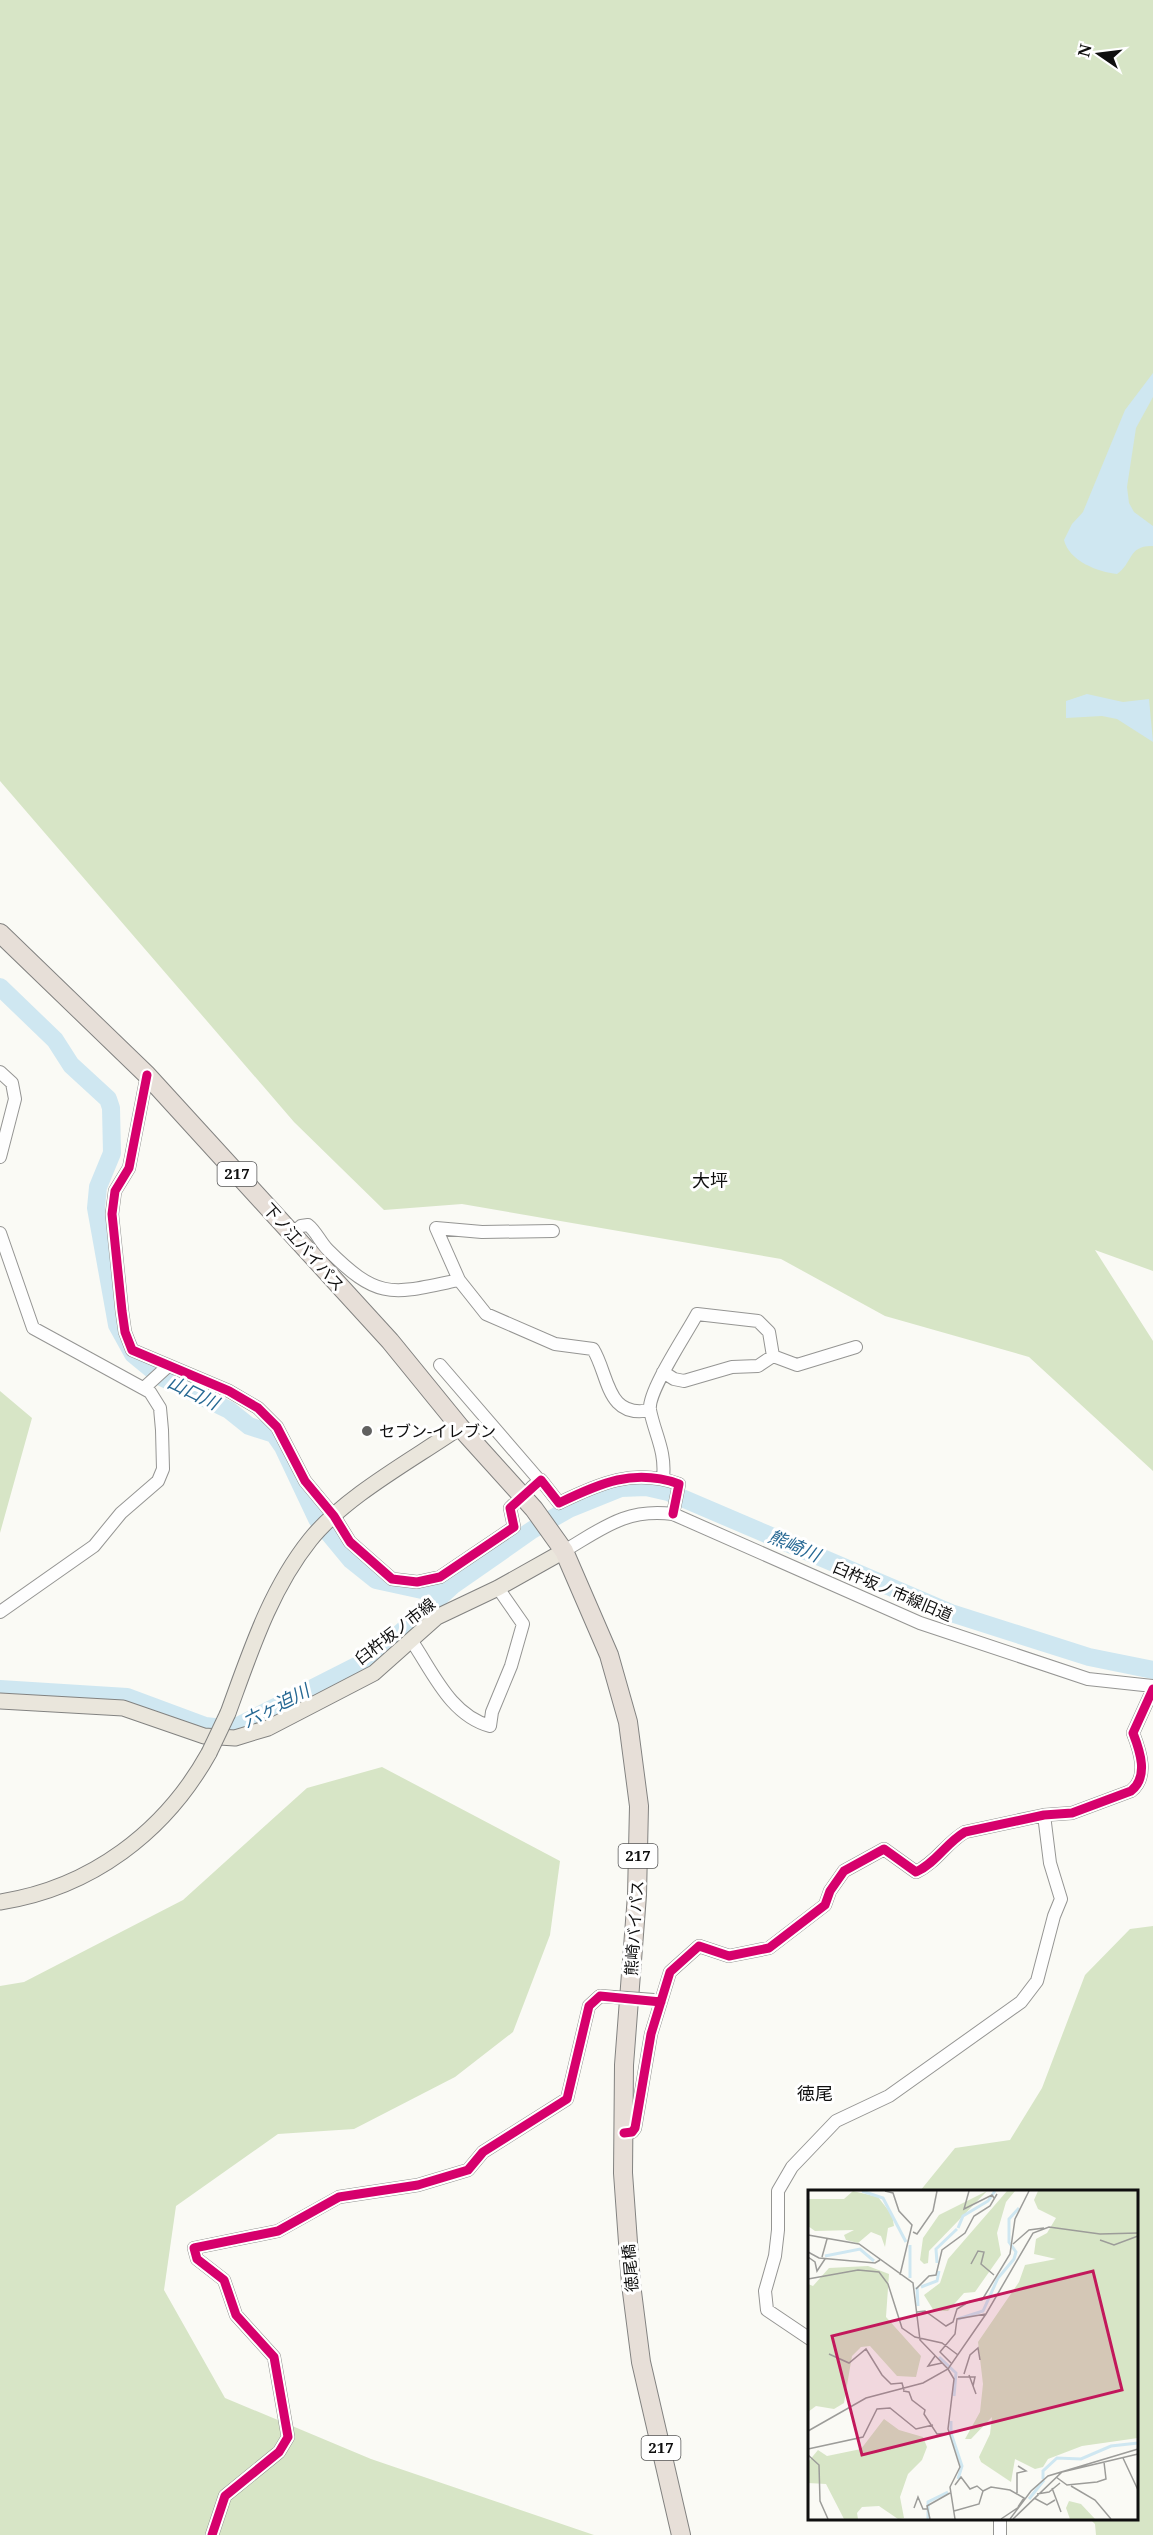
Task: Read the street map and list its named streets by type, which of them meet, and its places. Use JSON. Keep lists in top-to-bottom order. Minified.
{"streets":{"highway":["217","下ノ江バイパス","熊崎バイパス","徳尾橋"],"main road":["臼杵坂ノ市線"],"street":["臼杵坂ノ市線旧道"]},"crossings":[["下ノ江バイパス","臼杵坂ノ市線旧道"],["下ノ江バイパス","臼杵坂ノ市線"],["下ノ江バイパス","熊崎バイパス"],["臼杵坂ノ市線旧道","臼杵坂ノ市線"],["臼杵坂ノ市線旧道","熊崎バイパス"],["臼杵坂ノ市線","熊崎バイパス"],["熊崎バイパス","徳尾橋"]],"districts":["大坪","徳尾"],"water":["山口川","熊崎川","六ヶ迫川"],"places":["セブン-イレブン"],"north":"left"}
